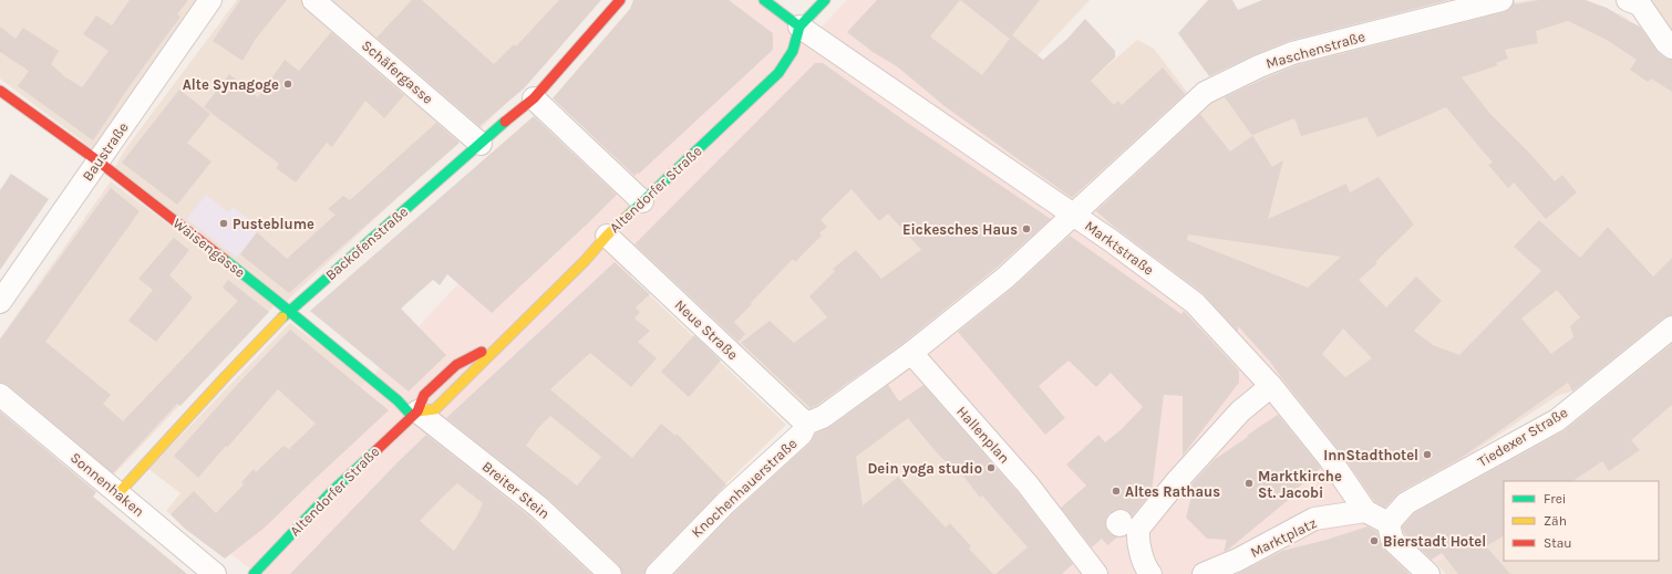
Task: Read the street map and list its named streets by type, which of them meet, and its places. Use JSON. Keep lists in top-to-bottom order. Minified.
{"streets":{"street":["Maschenstraße","Schäfergasse","Baustraße","Altendorfer Straße","Backofenstraße","Waisengasse","Marktstraße","Neue Straße","Hallenplan","Tiedexer Straße","Sonnenhaken","Knochenhauerstraße","Breiter Stein","Marktplatz"]},"crossings":[["Maschenstraße","Marktstraße"],["Schäfergasse","Backofenstraße"],["Baustraße","Waisengasse"],["Altendorfer Straße","Waisengasse"],["Altendorfer Straße","Marktstraße"],["Altendorfer Straße","Neue Straße"],["Altendorfer Straße","Breiter Stein"],["Backofenstraße","Waisengasse"],["Backofenstraße","Sonnenhaken"],["Waisengasse","Breiter Stein"],["Marktstraße","Marktplatz"],["Neue Straße","Knochenhauerstraße"],["Hallenplan","Knochenhauerstraße"]],"places":["Alte Synagoge","Pusteblume","Eickesches Haus","InnStadthotel","Dein yoga studio","Marktkirche St. Jacobi","Altes Rathaus","Bierstadt Hotel"],"legend":["Frei","Zäh","Stau"]}
